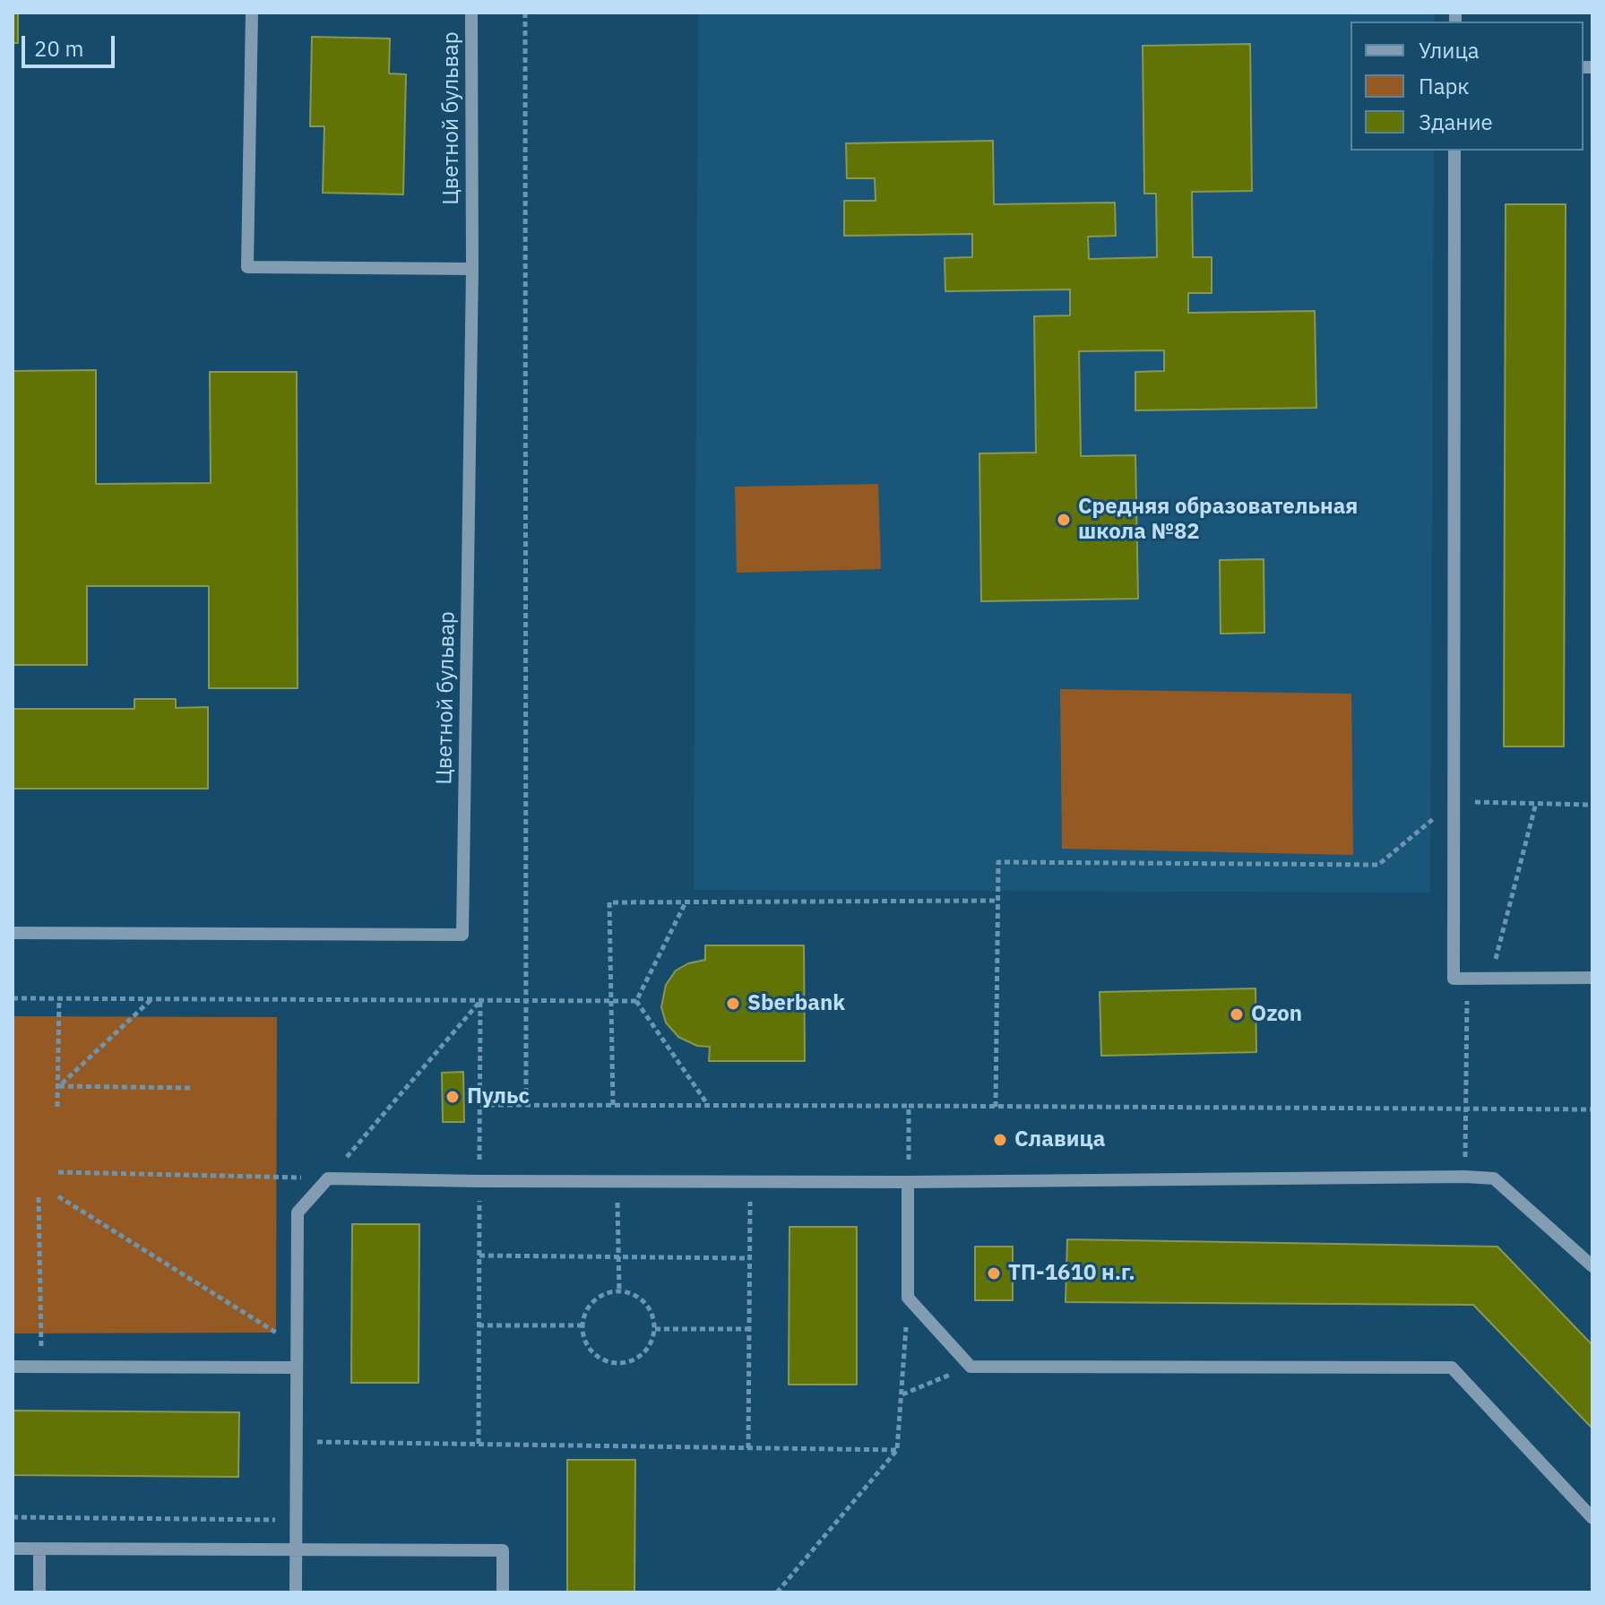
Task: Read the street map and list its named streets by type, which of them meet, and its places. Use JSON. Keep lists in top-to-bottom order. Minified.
{"streets":{"street":["Цветной бульвар"]},"places":["Средняя образовательная школа №82","Sberbank","Ozon","Пульс","Славица","ТП-1610 н.г."],"legend":["Улица","Парк","Здание"],"scale_bar":"20 m"}
